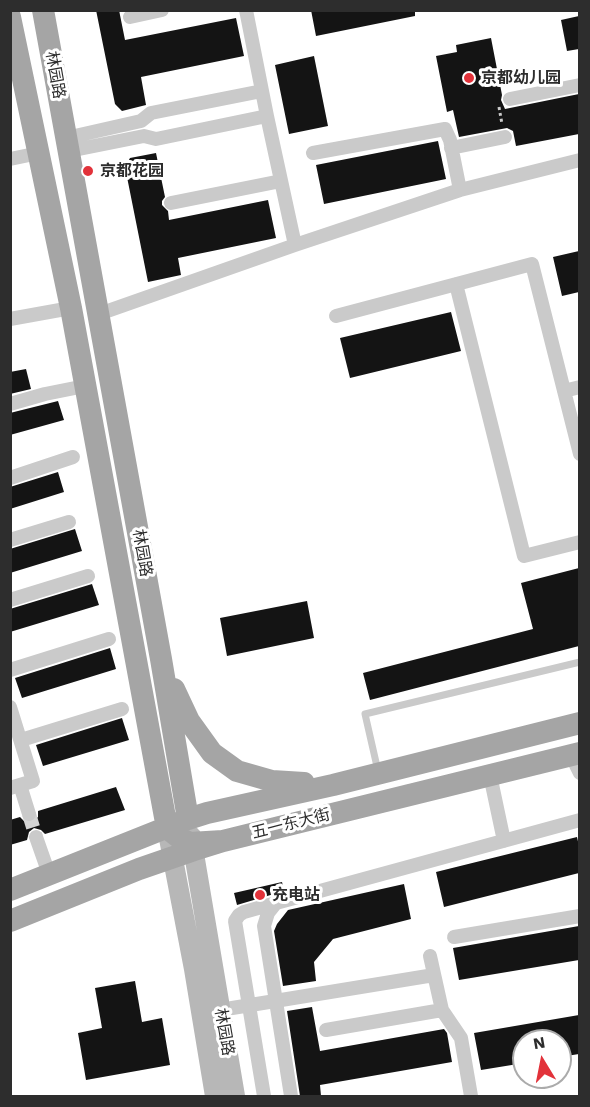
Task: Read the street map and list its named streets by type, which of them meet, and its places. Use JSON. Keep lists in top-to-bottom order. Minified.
{"streets":{"main road":["林园路","五一东大街"]},"crossings":[["林园路","五一东大街"]],"places":["京都幼儿园","京都花园","充电站"],"north":"top"}
